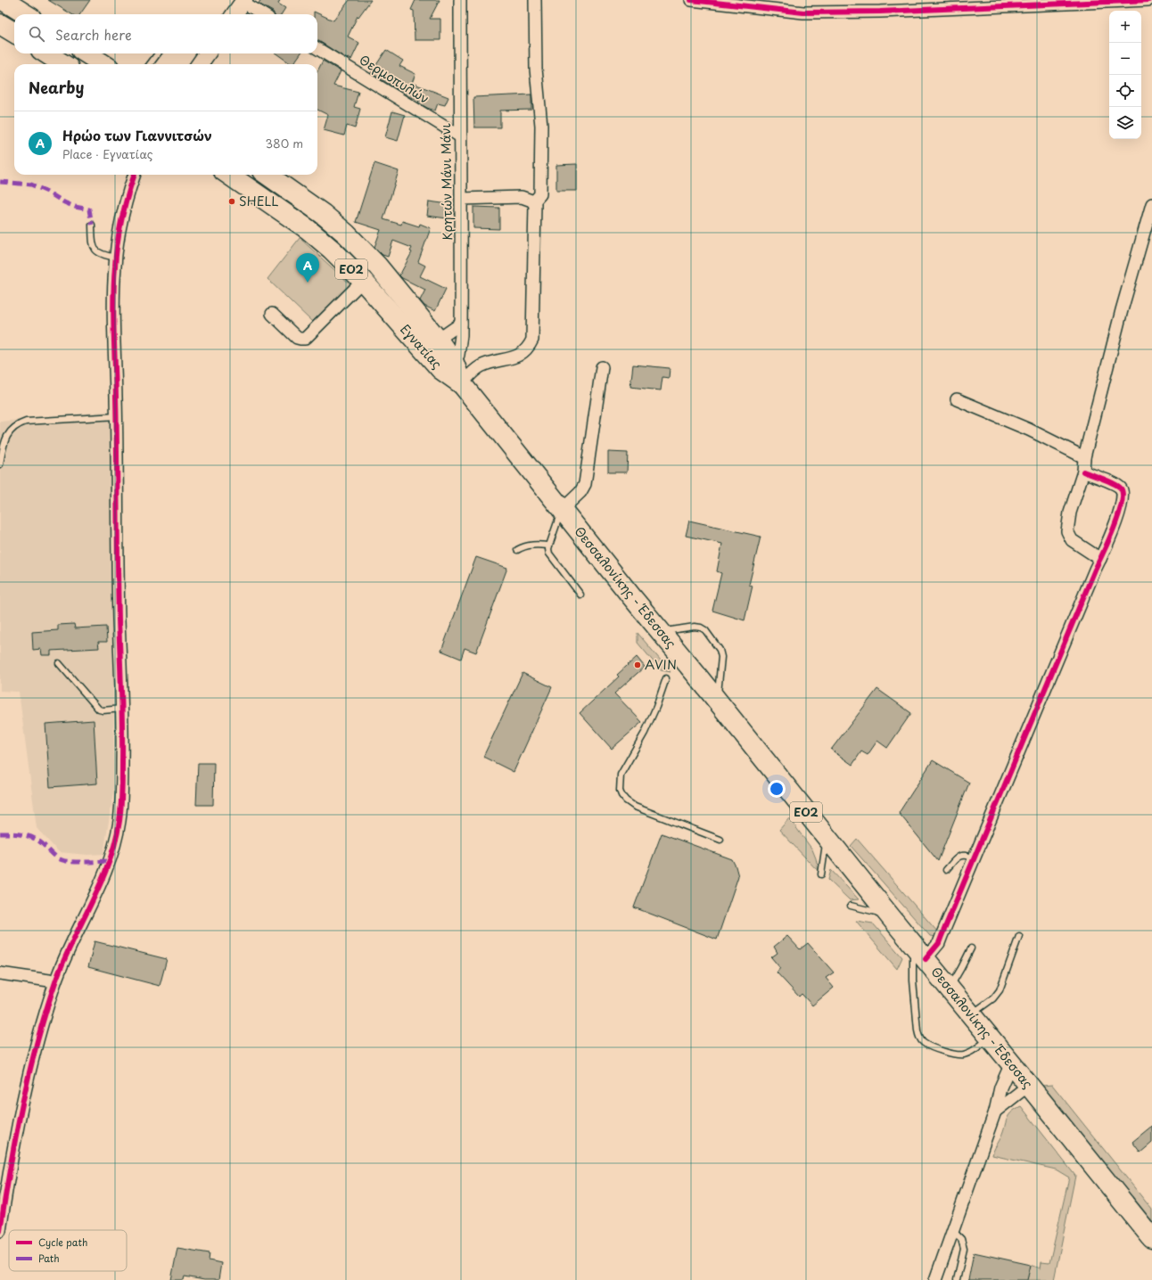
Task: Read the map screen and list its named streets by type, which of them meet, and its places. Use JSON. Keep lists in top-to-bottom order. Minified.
{"streets":{"highway":["ΕΟ2","Εγνατίας","Θεσσαλονίκης - Έδεσσας"],"street":["Θερμοπυλών","Κρητών Μάνι Μάνι"]},"crossings":[["Θερμοπυλών","Κρητών Μάνι Μάνι"],["Κρητών Μάνι Μάνι","Εγνατίας"],["Εγνατίας","Θεσσαλονίκης - Έδεσσας"]],"places":["SHELL","AVIN"],"legend":["Cycle path","Path"],"page":{"map_buttons":["+","−"],"search":"Search here","heading":"Nearby","list":[{"mark":"A","name":"Ηρώο των Γιαννιτσών","note":"Place · Εγνατίας","value":"380 m"}],"pins":"A"}}
